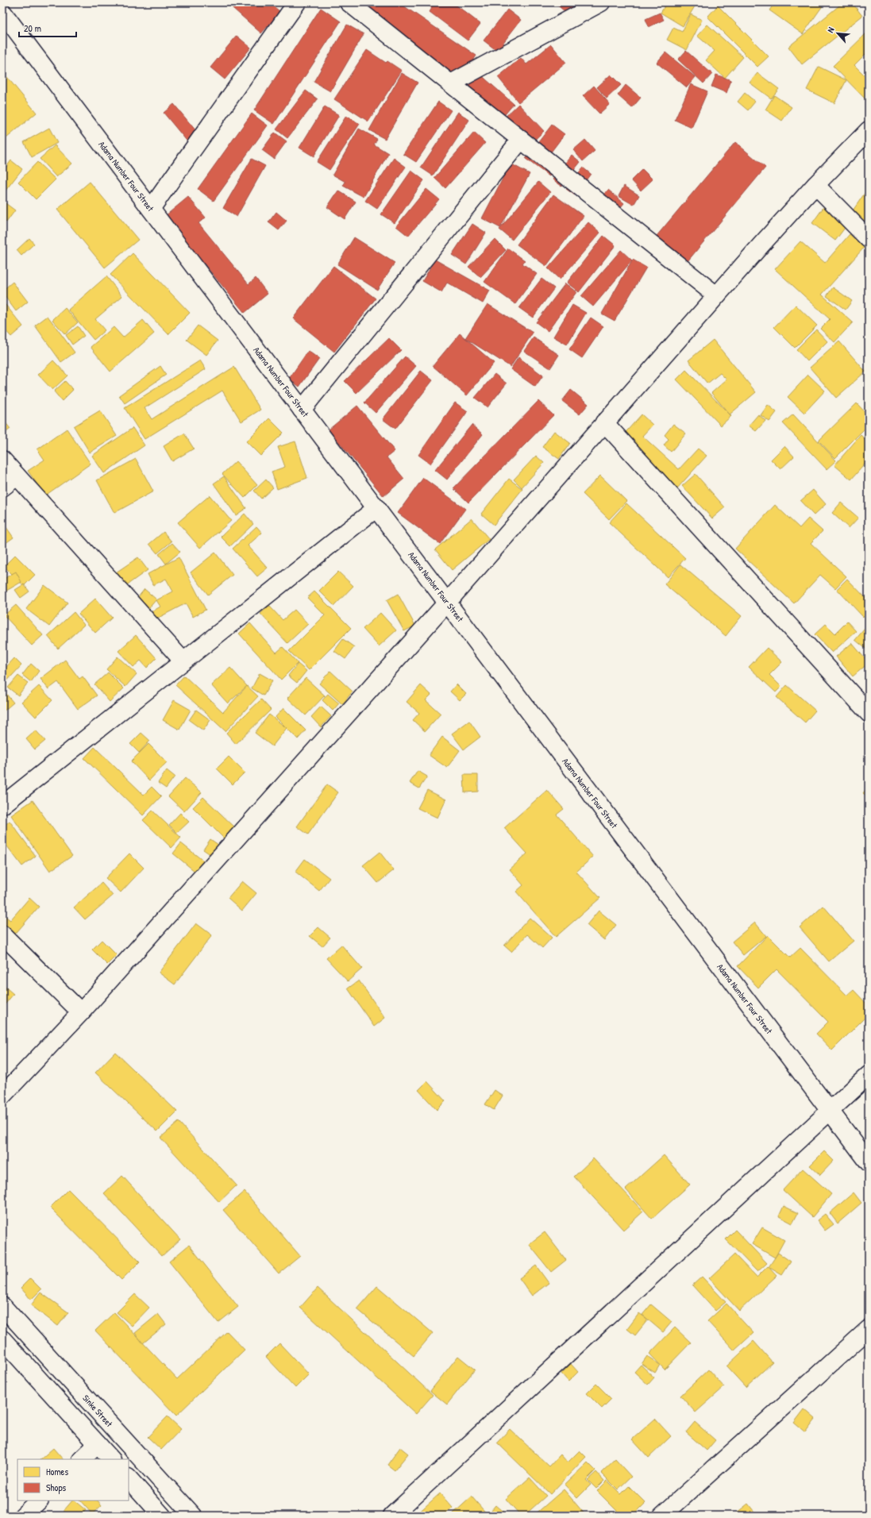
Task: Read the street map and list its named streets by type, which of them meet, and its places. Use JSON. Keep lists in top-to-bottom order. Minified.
{"streets":{"street":["Adama Number Four Street","Sinke Street"]},"legend":["Homes","Shops"],"scale_bar":"20 m","north":"top left"}
